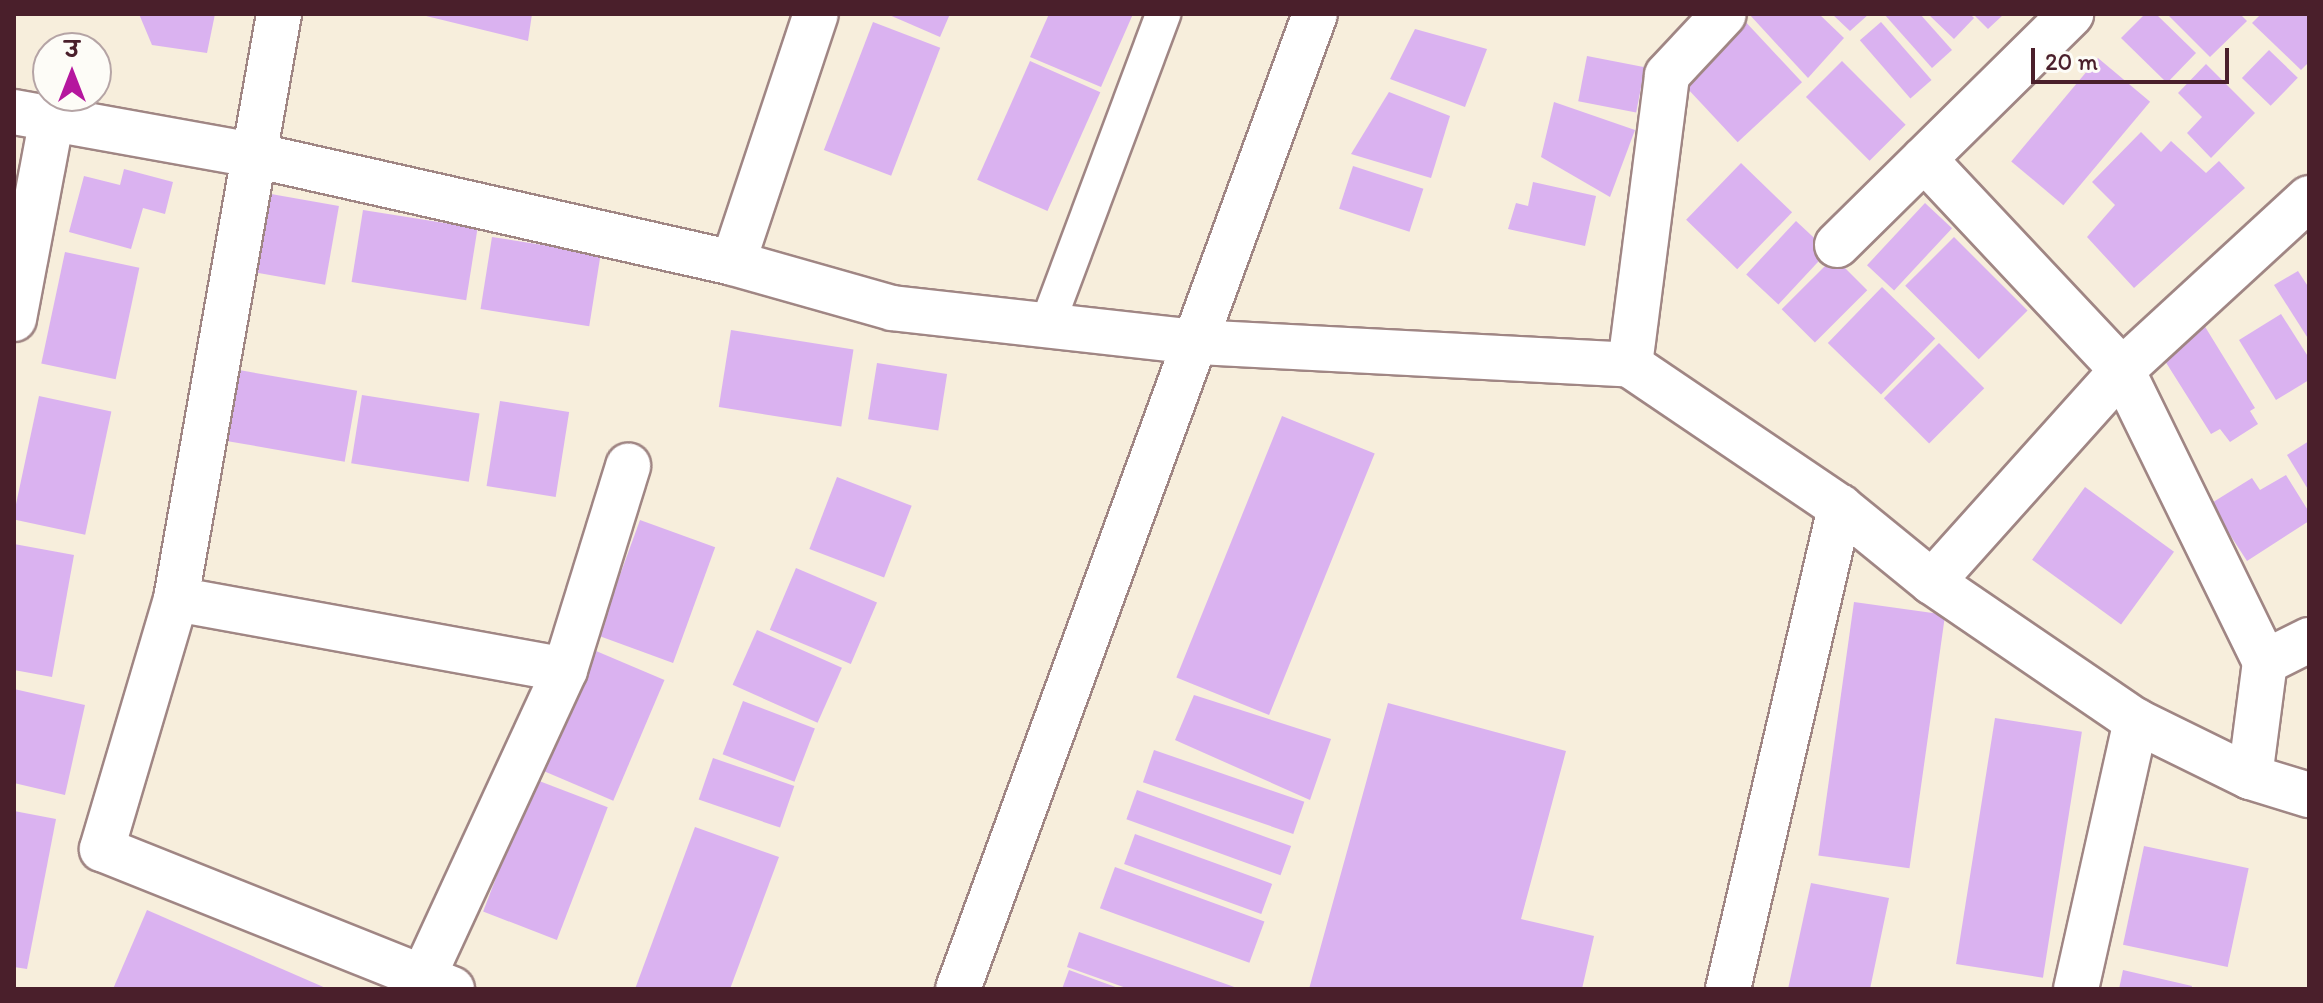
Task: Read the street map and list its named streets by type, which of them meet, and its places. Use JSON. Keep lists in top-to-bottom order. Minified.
{"scale_bar":"20 m","north":"top"}
